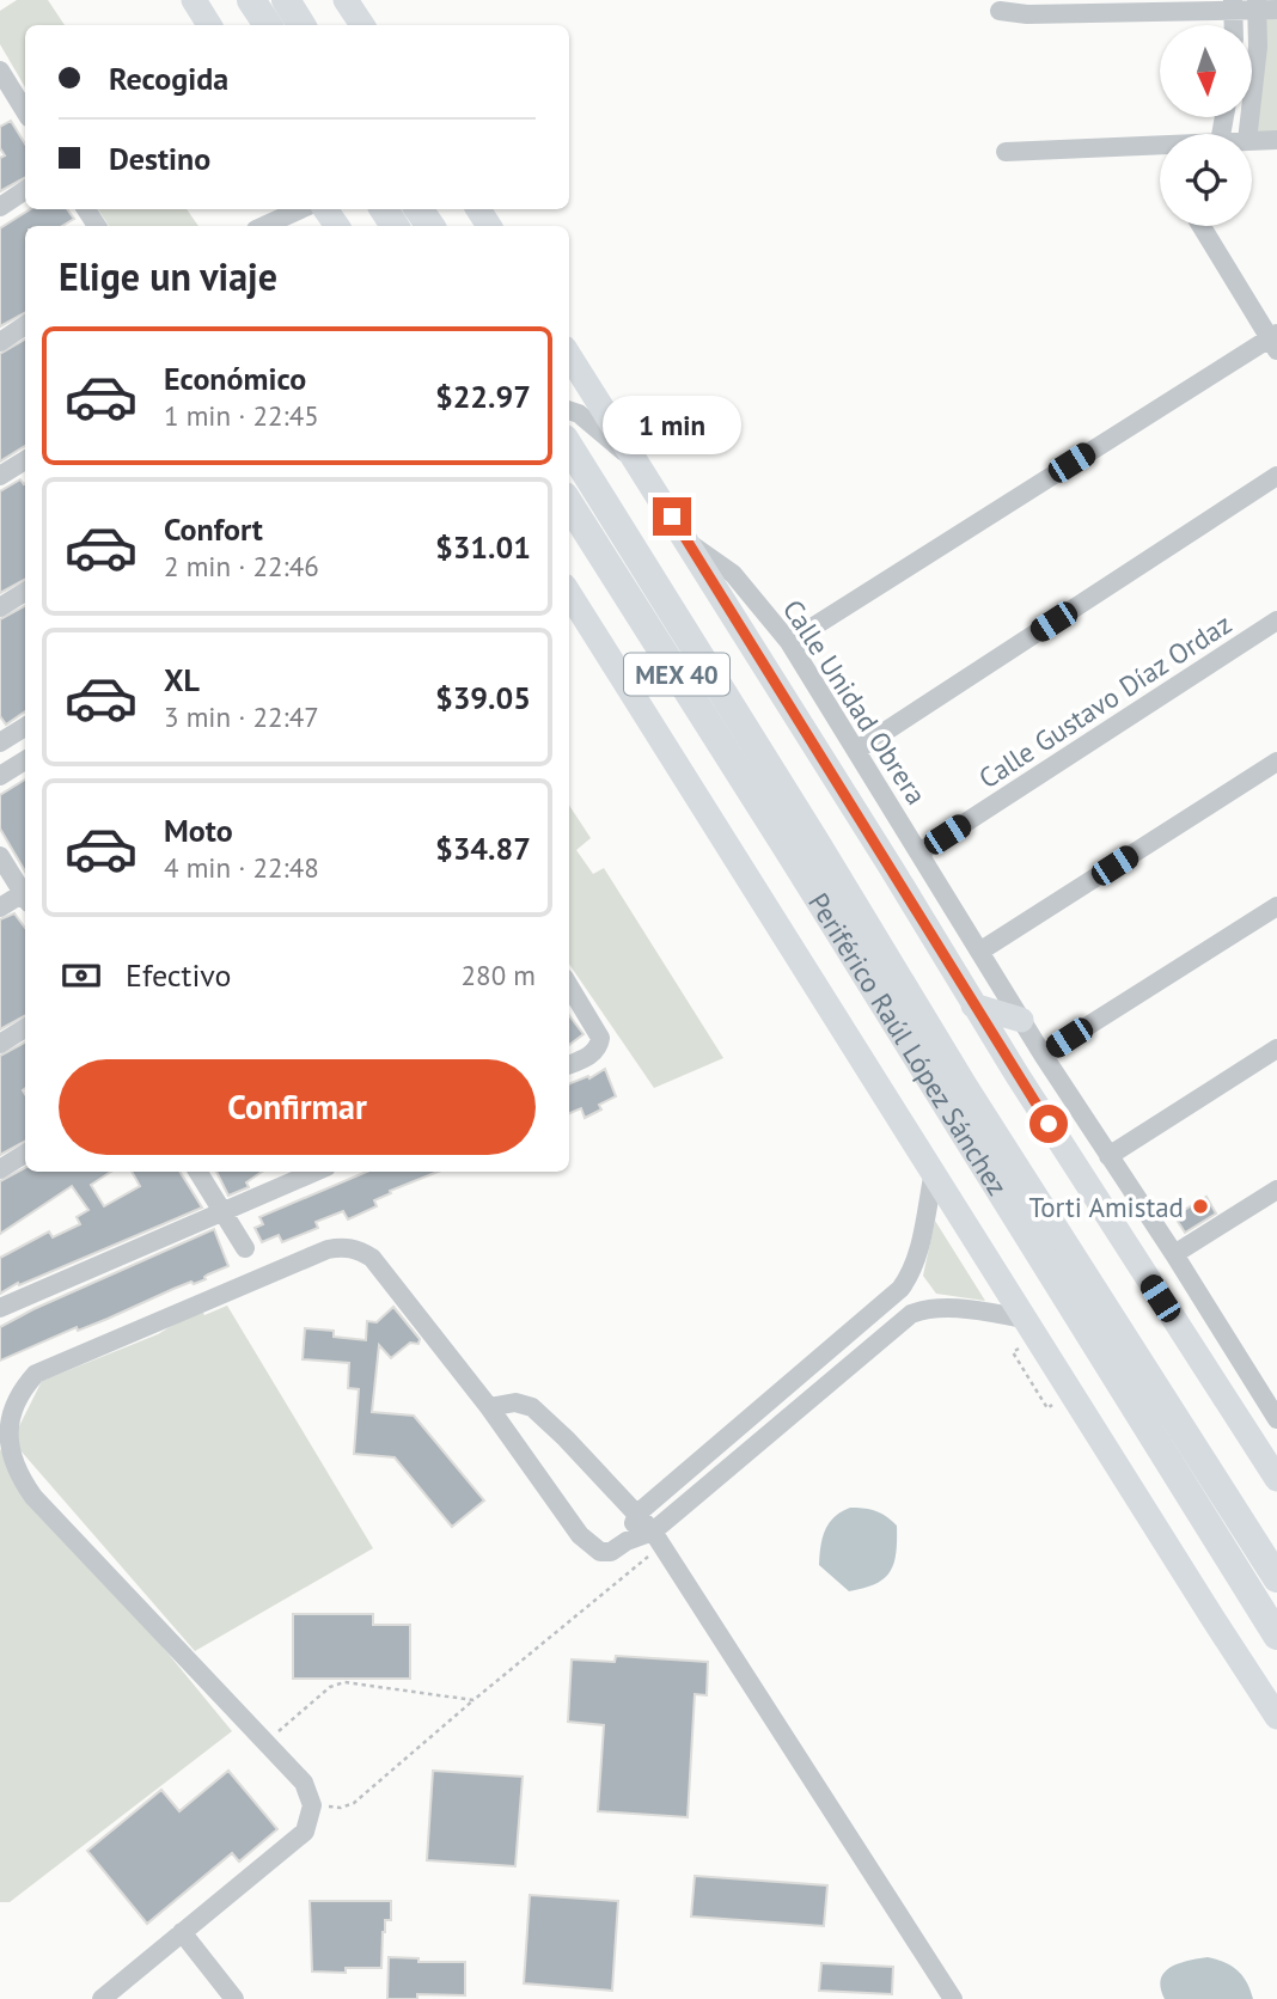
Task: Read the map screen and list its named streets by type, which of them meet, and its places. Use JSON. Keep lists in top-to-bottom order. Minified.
{"streets":{"highway":["MEX 40","Periférico Raúl López Sánchez"],"street":["Calle Gustavo Díaz Ordaz","Calle Unidad Obrera"]},"crossings":[["Calle Gustavo Díaz Ordaz","Calle Unidad Obrera"]],"places":["Torti Amistad"],"north":"bottom","page":{"banner":["Recogida","Destino"],"heading":"Elige un viaje","list":[{"name":"Económico","note":"1 min · 22:45","value":"$22.97"},{"name":"Confort","note":"2 min · 22:46","value":"$31.01"},{"name":"XL","note":"3 min · 22:47","value":"$39.05"},{"name":"Moto","note":"4 min · 22:48","value":"$34.87"}],"bubble":"1 min","pay":["Efectivo","280 m"],"buttons":"Confirmar"}}
